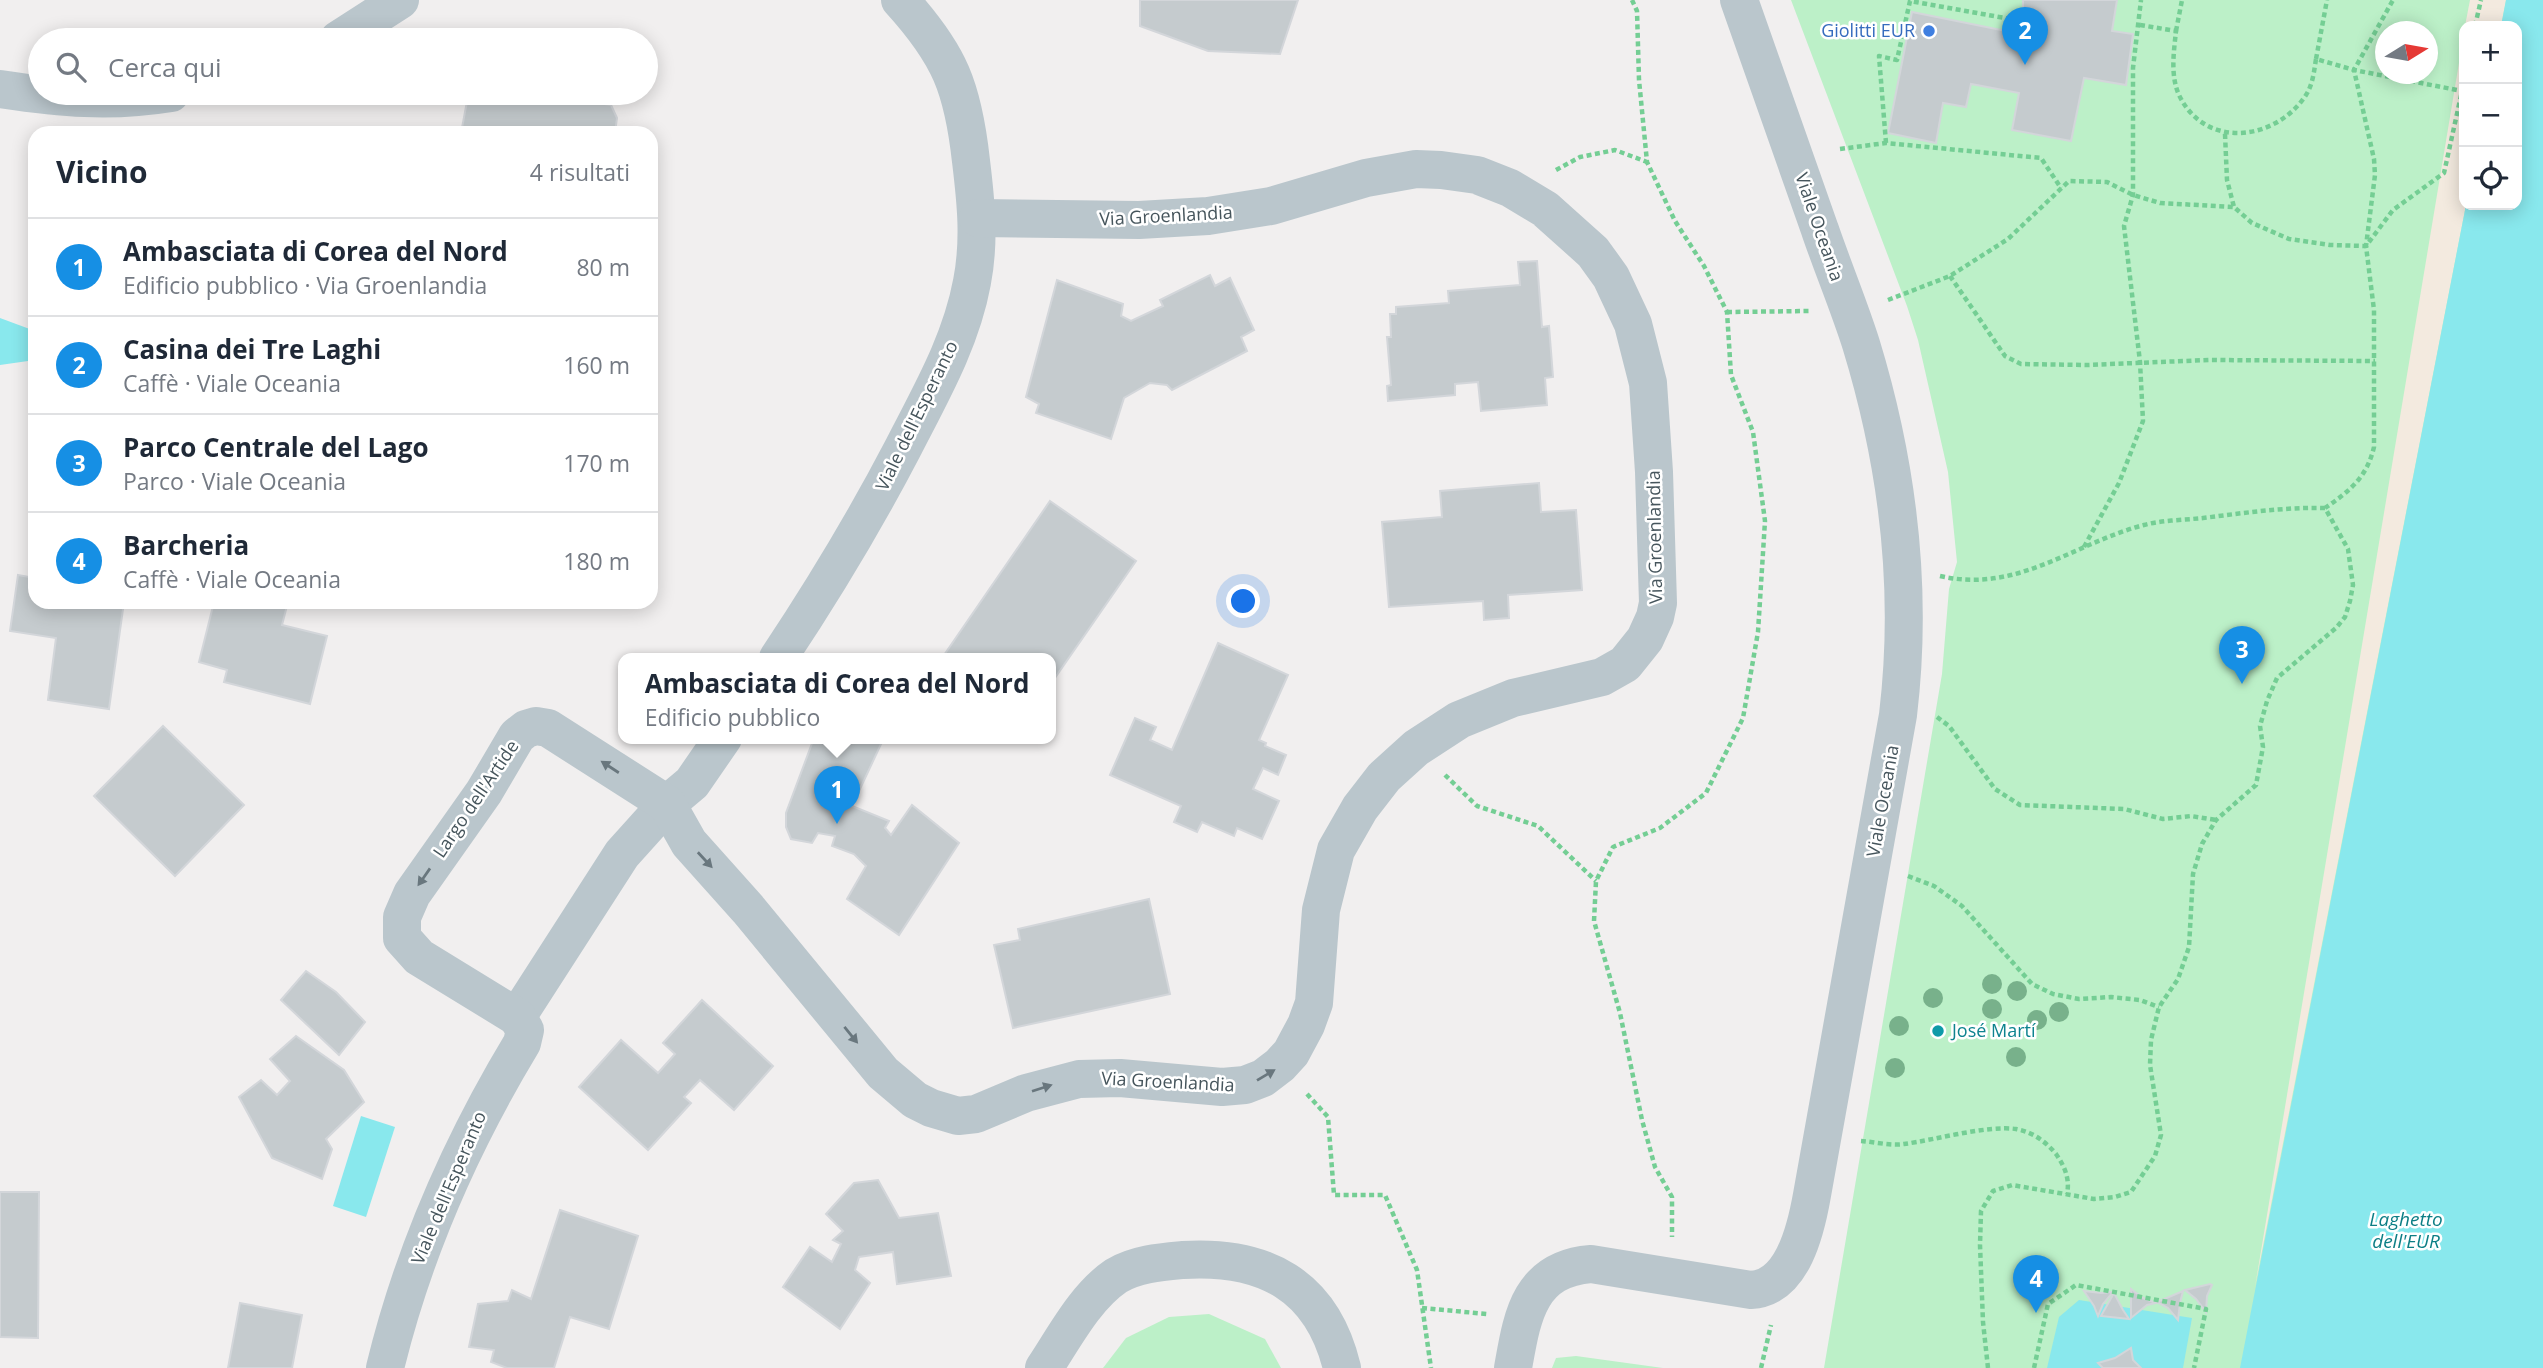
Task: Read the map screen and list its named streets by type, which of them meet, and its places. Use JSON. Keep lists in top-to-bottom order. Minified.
{"streets":{"street":["Via Groenlandia","Viale Oceania","Viale dell'Esperanto","Largo dell'Artide"]},"crossings":[["Via Groenlandia","Viale dell'Esperanto"],["Via Groenlandia","Largo dell'Artide"],["Viale dell'Esperanto","Largo dell'Artide"]],"water":["Laghetto dell'EUR"],"places":["Giolitti EUR","José Martí"],"north":"right","page":{"pins":["2","3","1","4"],"map_buttons":["+","−"],"search":"Cerca qui","heading":["Vicino","4 risultati"],"list":[{"mark":"1","name":"Ambasciata di Corea del Nord","note":"Edificio pubblico · Via Groenlandia","value":"80 m"},{"mark":"2","name":"Casina dei Tre Laghi","note":"Caffè · Viale Oceania","value":"160 m"},{"mark":"3","name":"Parco Centrale del Lago","note":"Parco · Viale Oceania","value":"170 m"},{"mark":"4","name":"Barcheria","note":"Caffè · Viale Oceania","value":"180 m"}],"popup":["Ambasciata di Corea del Nord","Edificio pubblico"]}}
